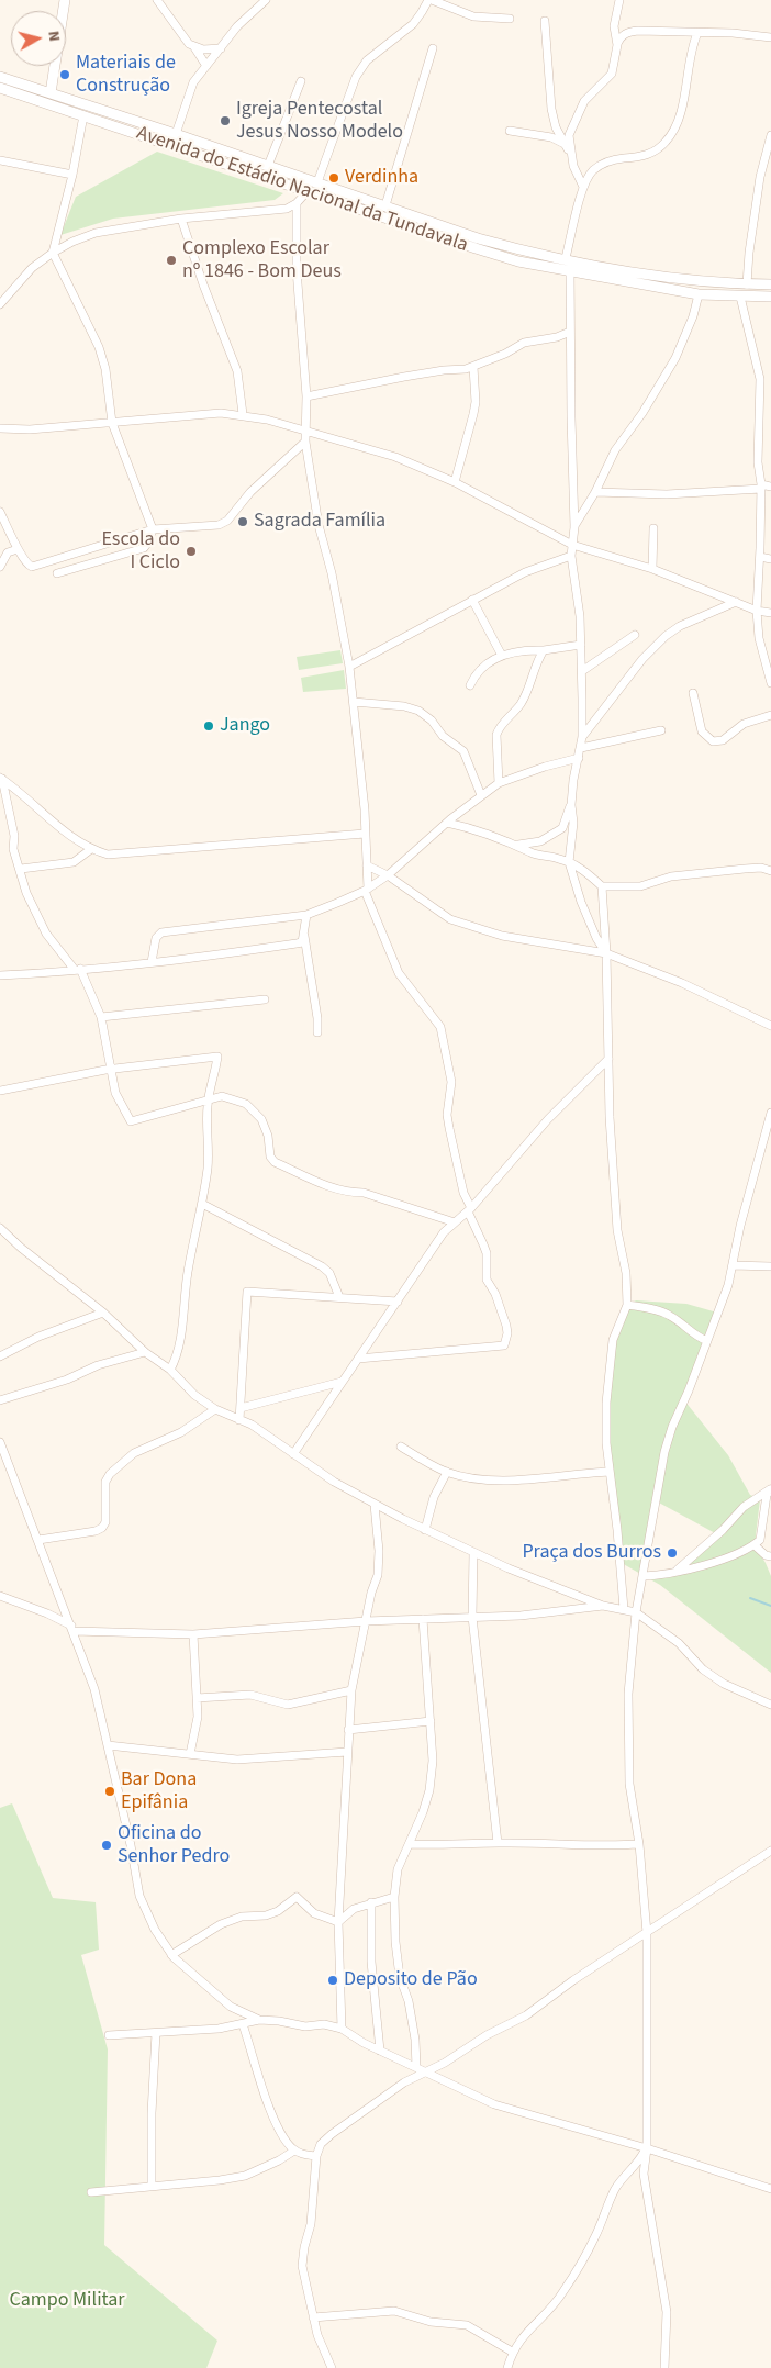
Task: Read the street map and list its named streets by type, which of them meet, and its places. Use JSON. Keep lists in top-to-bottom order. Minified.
{"streets":{"street":["Avenida do Estádio Nacional da Tundavala"]},"parks":["Campo Militar"],"places":["Materiais de Construção","Igreja Pentecostal Jesus Nosso Modelo","Verdinha","Complexo Escolar nº 1846 - Bom Deus","Sagrada Família","Escola do I Ciclo","Jango","Praça dos Burros","Bar Dona Epifânia","Oficina do Senhor Pedro","Deposito de Pão"],"north":"right"}
